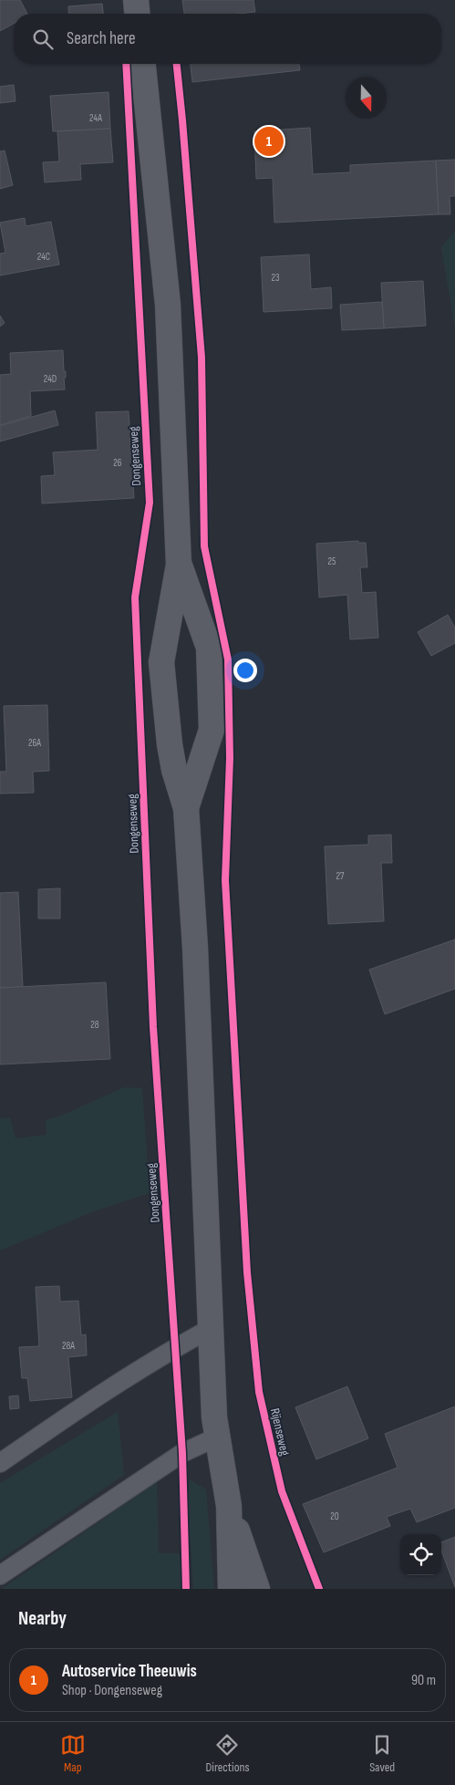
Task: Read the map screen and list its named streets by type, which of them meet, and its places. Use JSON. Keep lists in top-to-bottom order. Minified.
{"streets":{"cycle path":["Dongenseweg","Rijenseweg"]},"house_numbers":["24A","24C","23","24D","26","25","26A","27","28","28A","20"],"north":"bottom","page":{"search":"Search here","pins":"1","heading":"Nearby","list":[{"mark":"1","name":"Autoservice Theeuwis","note":"Shop · Dongenseweg","value":"90 m"}],"nav":["Map","Directions","Saved"]}}
